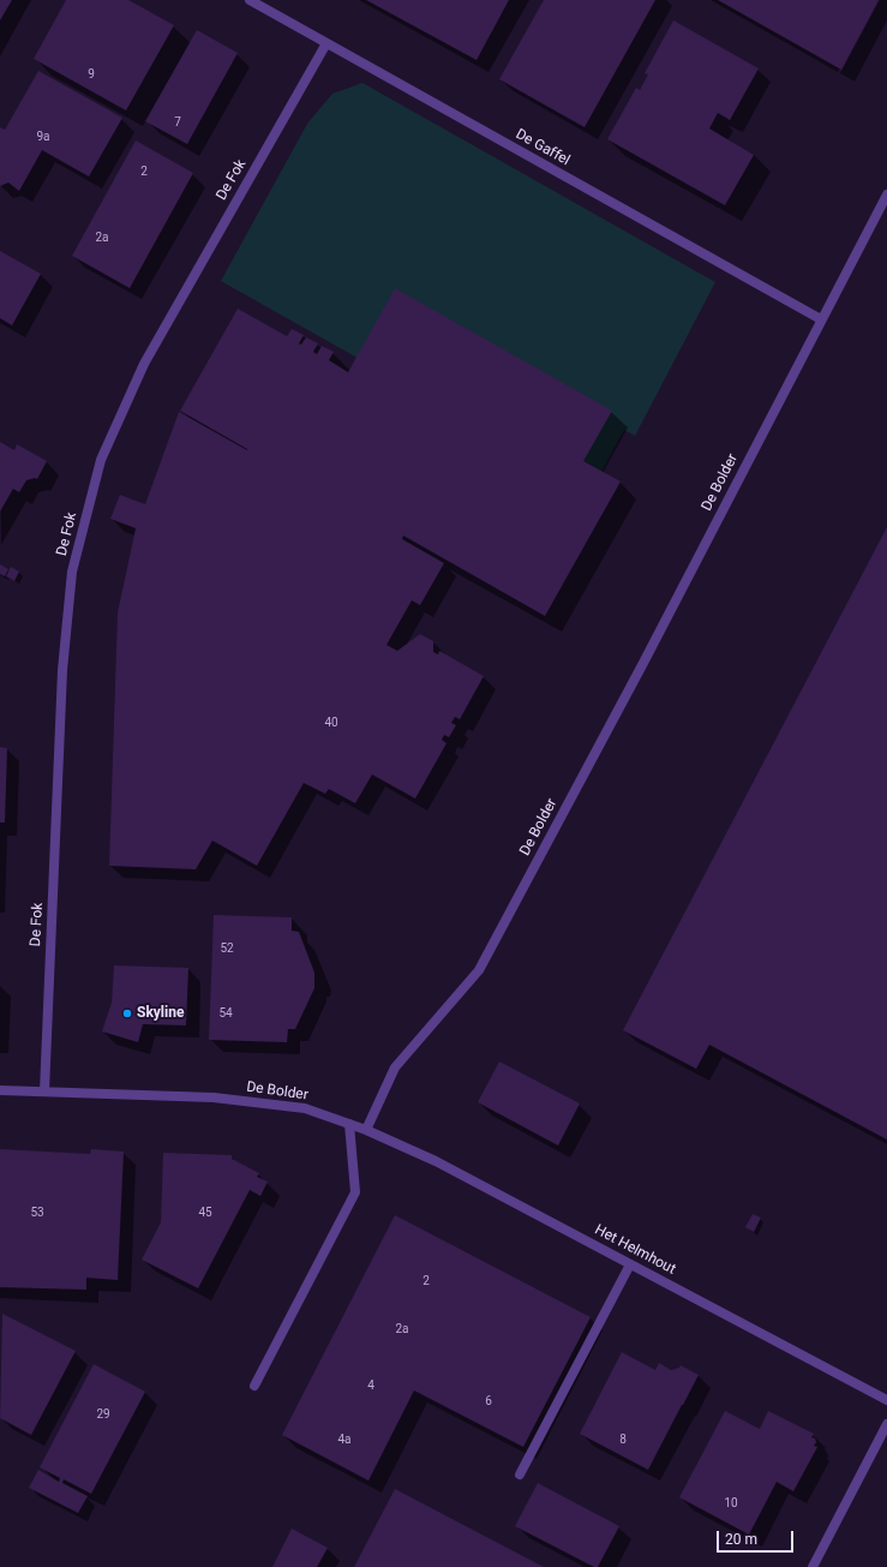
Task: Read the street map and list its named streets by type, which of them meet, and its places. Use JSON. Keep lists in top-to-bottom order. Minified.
{"streets":{"street":["De Gaffel","De Fok","De Bolder","Het Helmhout"]},"crossings":[["De Gaffel","De Fok"],["De Gaffel","De Bolder"],["De Fok","De Bolder"],["De Bolder","Het Helmhout"]],"places":["Skyline"],"house_numbers":["9","7","9a","2","2a","40","52","54","53","45","2","2a","4","6","29","4a","8","10"],"scale_bar":"20 m"}
